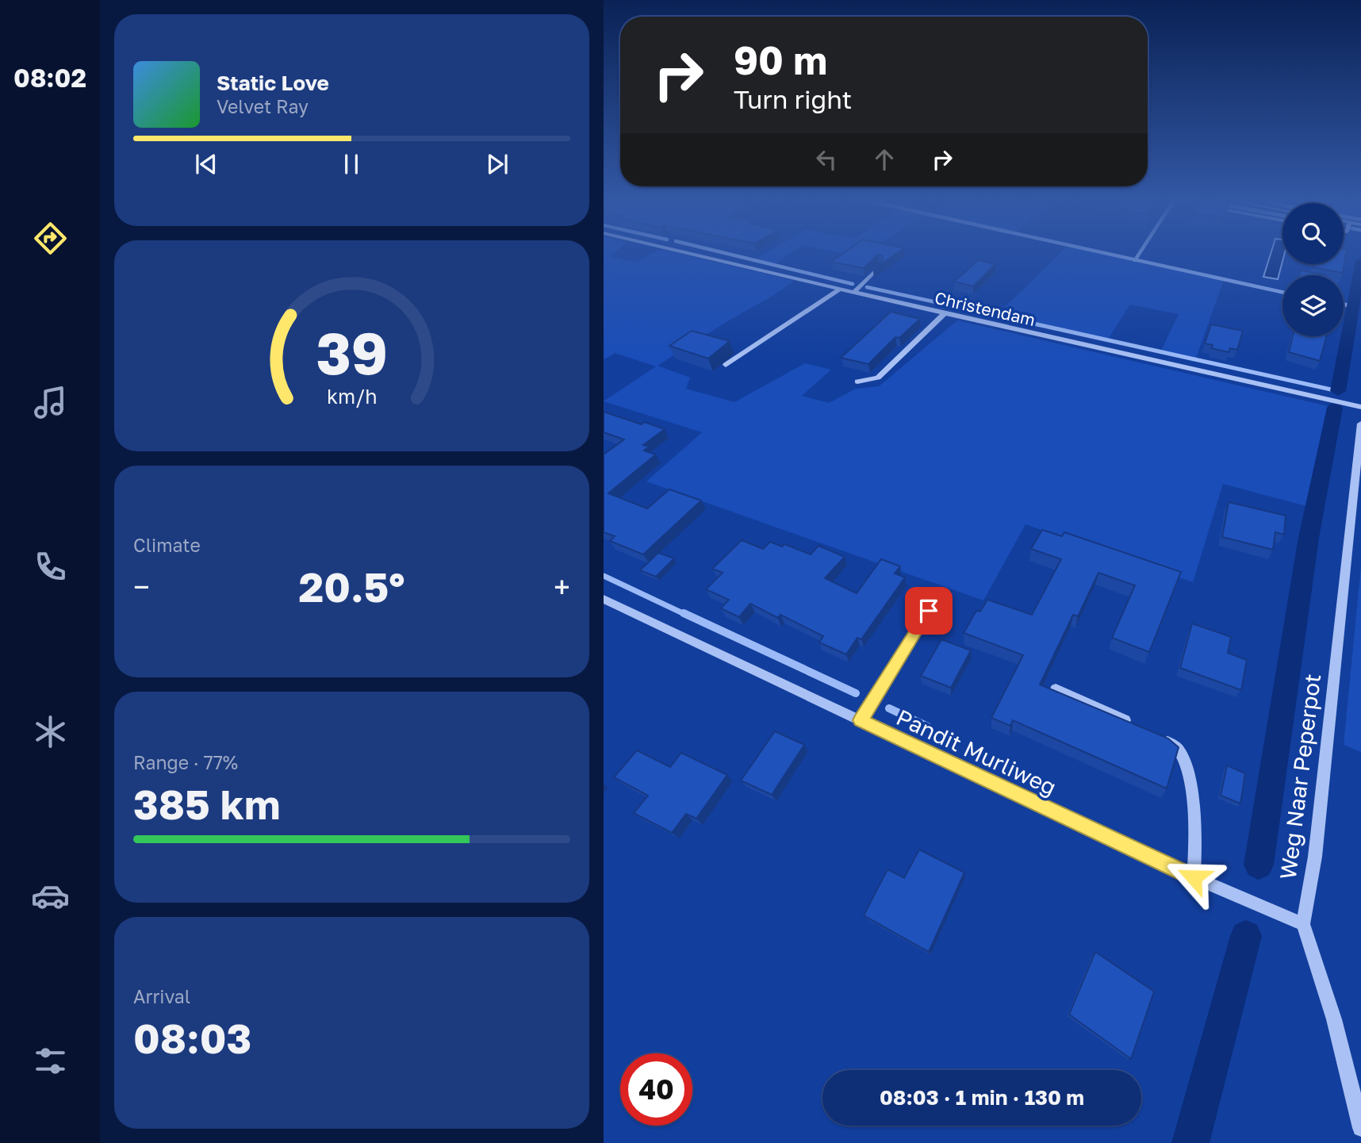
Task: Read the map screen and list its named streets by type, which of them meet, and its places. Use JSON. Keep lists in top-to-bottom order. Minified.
{"streets":{"street":["Christendam","Pandit Murliweg","Weg Naar Peperpot"]},"crossings":[["Pandit Murliweg","Weg Naar Peperpot"]],"page":{"tabs":"08:02","turn":["90 m","Turn right"],"song":["Static Love","Velvet Ray"],"tile":["Climate",["Range · 77%","385 km"],["Arrival","08:03"]],"heat":["−","20.5°","+"],"limit":"40","trip":"08:03 · 1 min · 130 m","gauge":["39","km/h"]}}
